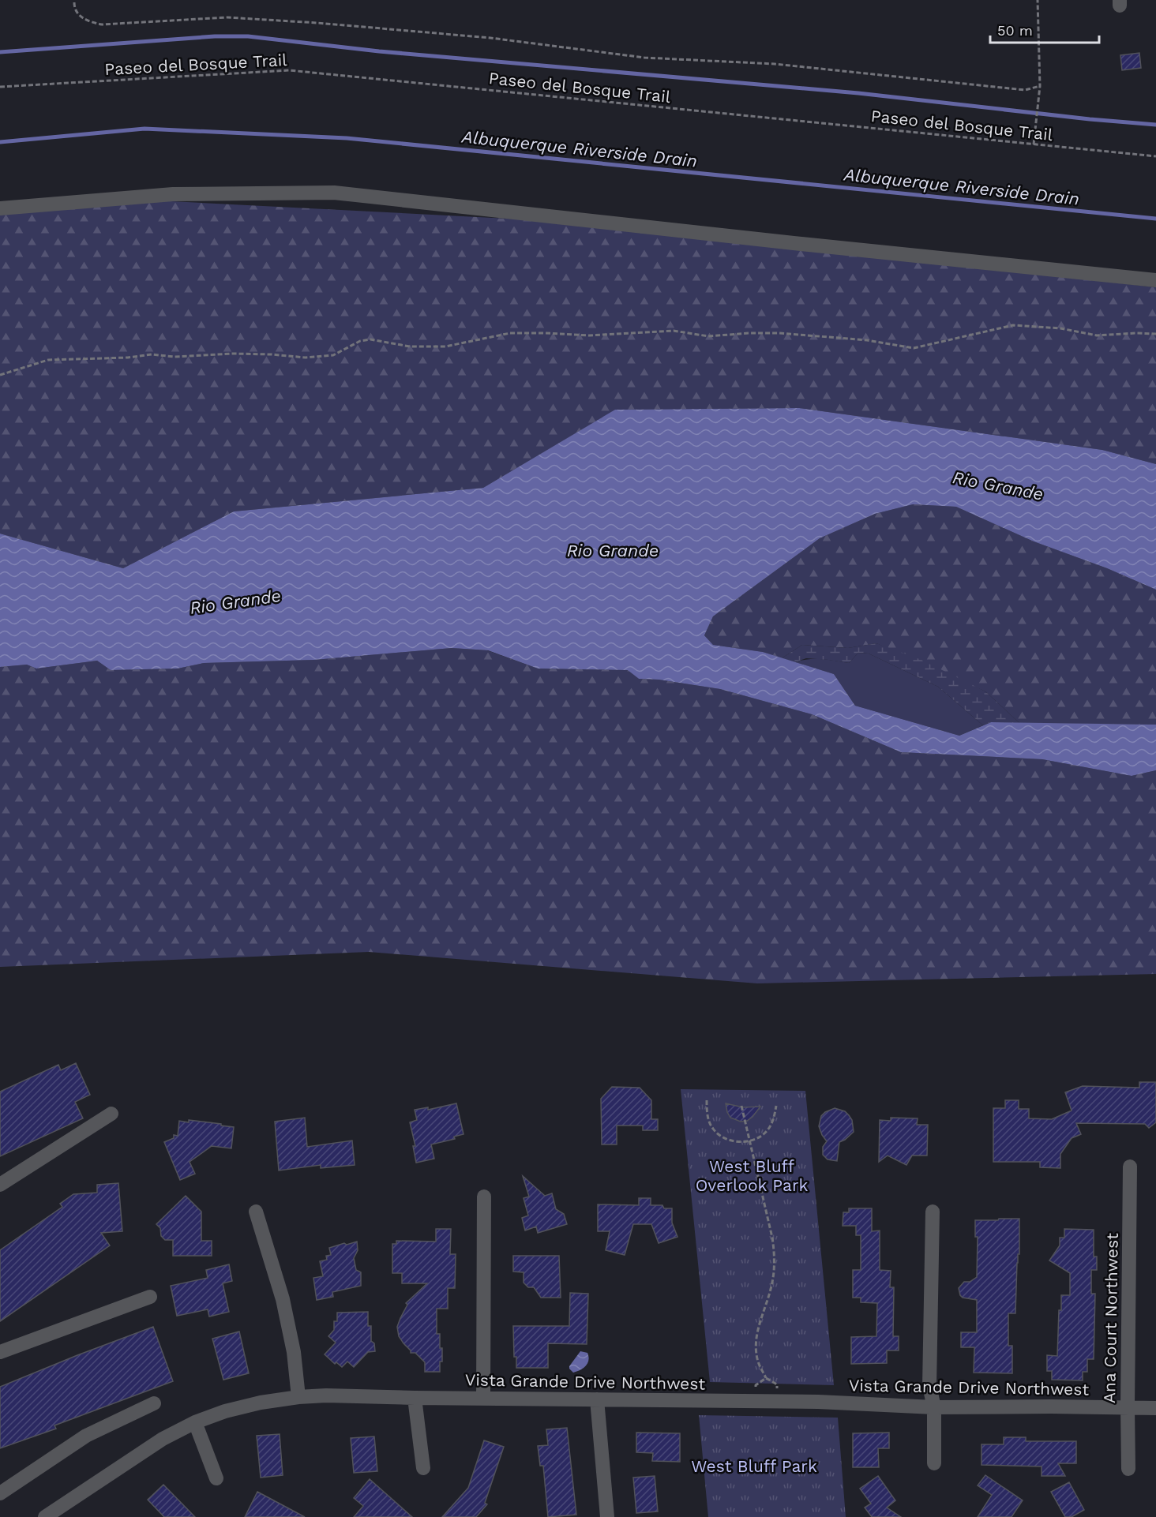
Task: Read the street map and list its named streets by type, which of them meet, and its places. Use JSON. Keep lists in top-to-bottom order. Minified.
{"streets":{"street":["Ana Court Northwest","Vista Grande Drive Northwest"],"path":["Paseo del Bosque Trail"]},"crossings":[["Ana Court Northwest","Vista Grande Drive Northwest"]],"water":["Albuquerque Riverside Drain","Rio Grande"],"parks":["West Bluff Overlook Park","West Bluff Park"],"scale_bar":"50 m"}
